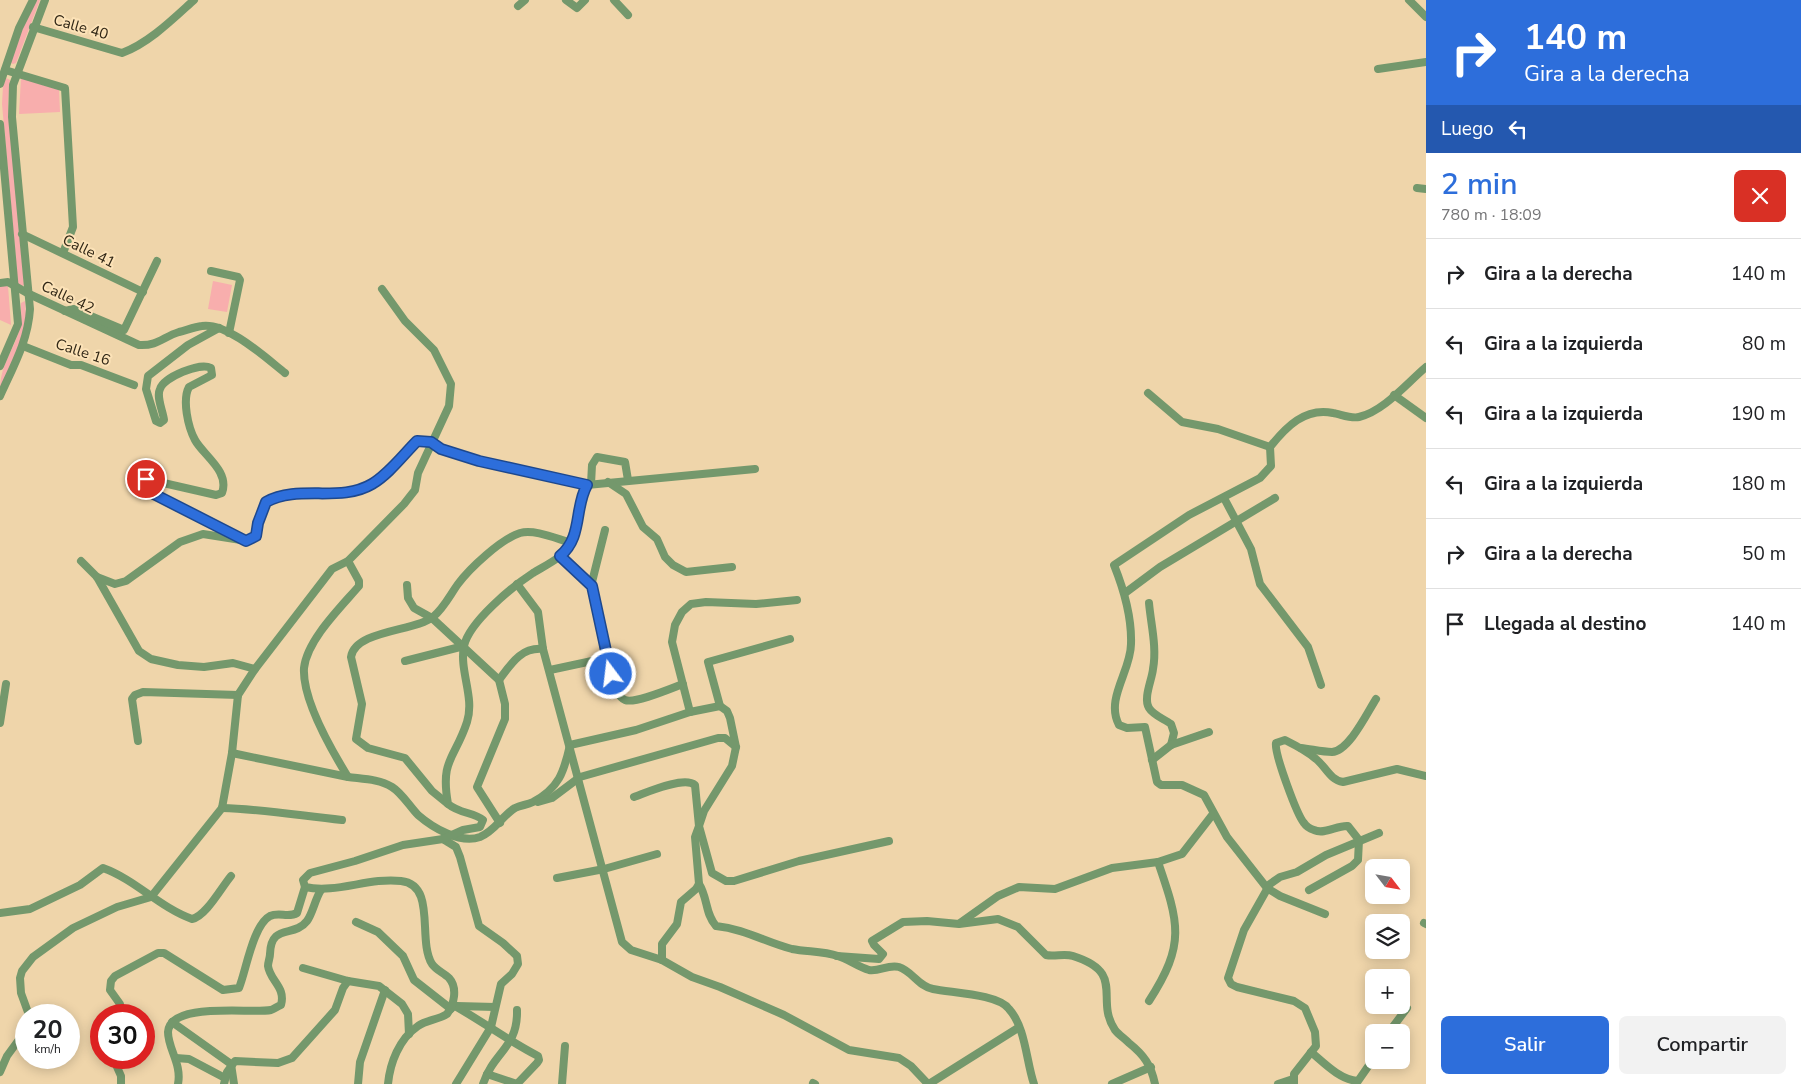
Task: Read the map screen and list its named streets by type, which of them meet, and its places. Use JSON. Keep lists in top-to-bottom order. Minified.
{"streets":{"street":["Calle 40","Calle 41","Calle 42","Calle 16"]},"north":"bottom right","page":{"turn":["140 m","Gira a la derecha"],"then":"Luego","heading":["2 min","780 m · 18:09"],"list":[{"name":"Gira a la derecha","value":"140 m"},{"name":"Gira a la izquierda","value":"80 m"},{"name":"Gira a la izquierda","value":"190 m"},{"name":"Gira a la izquierda","value":"180 m"},{"name":"Gira a la derecha","value":"50 m"},{"name":"Llegada al destino","value":"140 m"}],"map_buttons":["+","−"],"speed":"20 km/h","limit":"30","buttons":["Salir","Compartir"]}}
